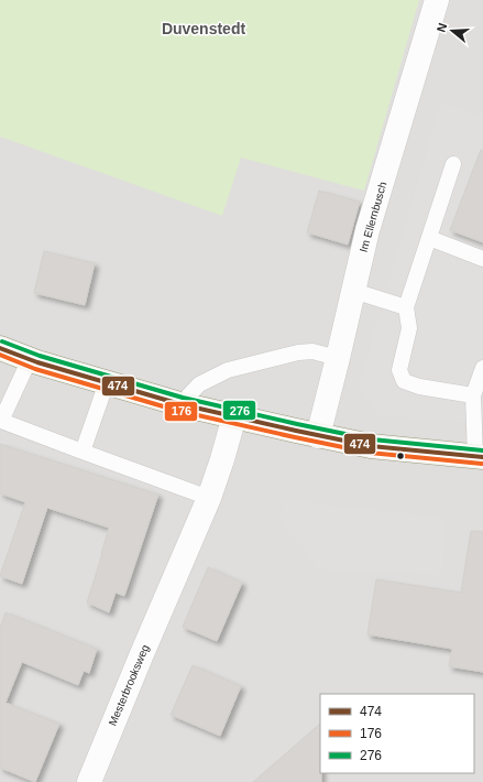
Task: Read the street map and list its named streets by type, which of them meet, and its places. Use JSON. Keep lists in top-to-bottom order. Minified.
{"streets":{"street":["Im Ellernbusch","Mesterbrooksweg"]},"districts":["Duvenstedt"],"lines":["transit line 276","transit line 474","transit line 176"],"legend":["474","176","276"],"north":"left"}
